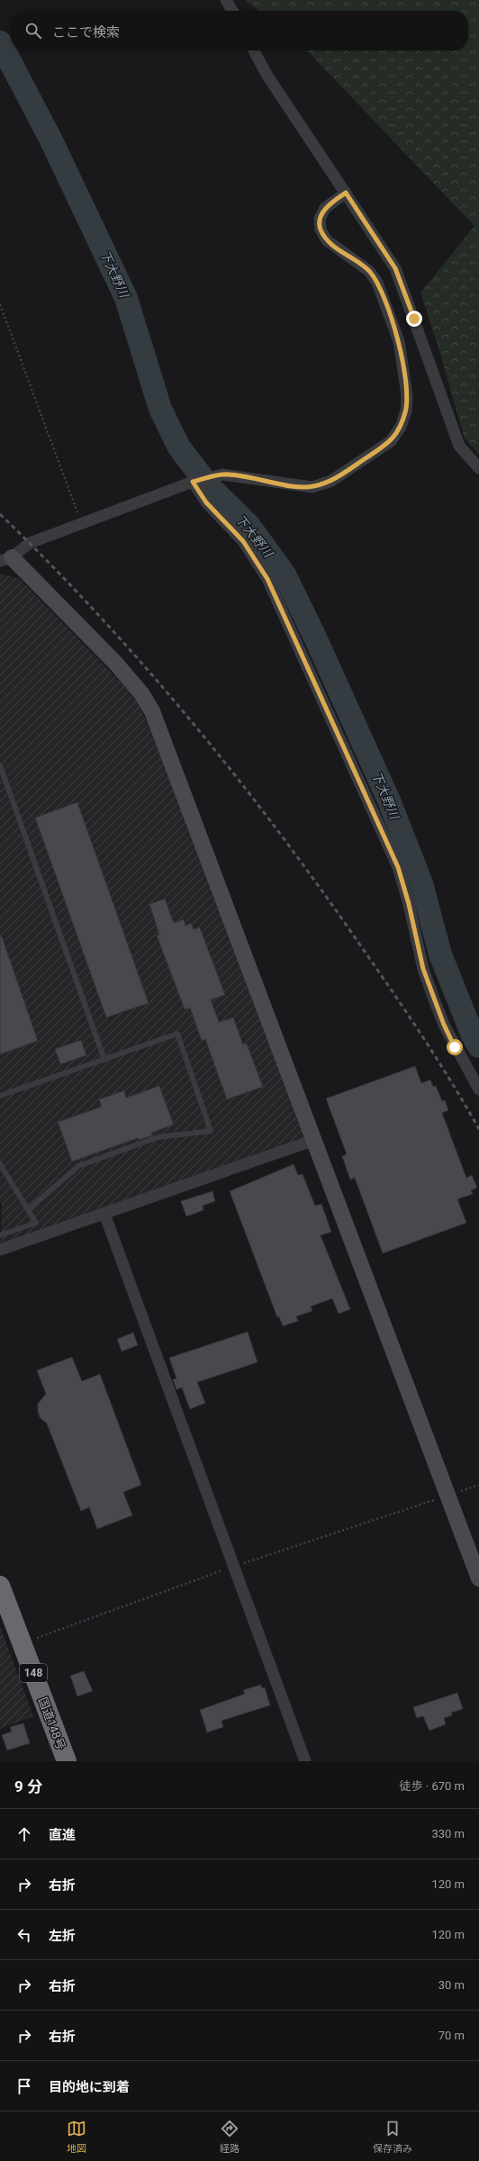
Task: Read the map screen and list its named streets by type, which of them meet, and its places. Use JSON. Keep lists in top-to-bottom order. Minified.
{"streets":{"highway":["148","国道148号"]},"water":["下大野川"],"page":{"search":"ここで検索","heading":["9 分","徒歩 · 670 m"],"list":[["直進","330 m"],["右折","120 m"],["左折","120 m"],["右折","30 m"],["右折","70 m"],"目的地に到着"],"nav":["地図","経路","保存済み"]}}
